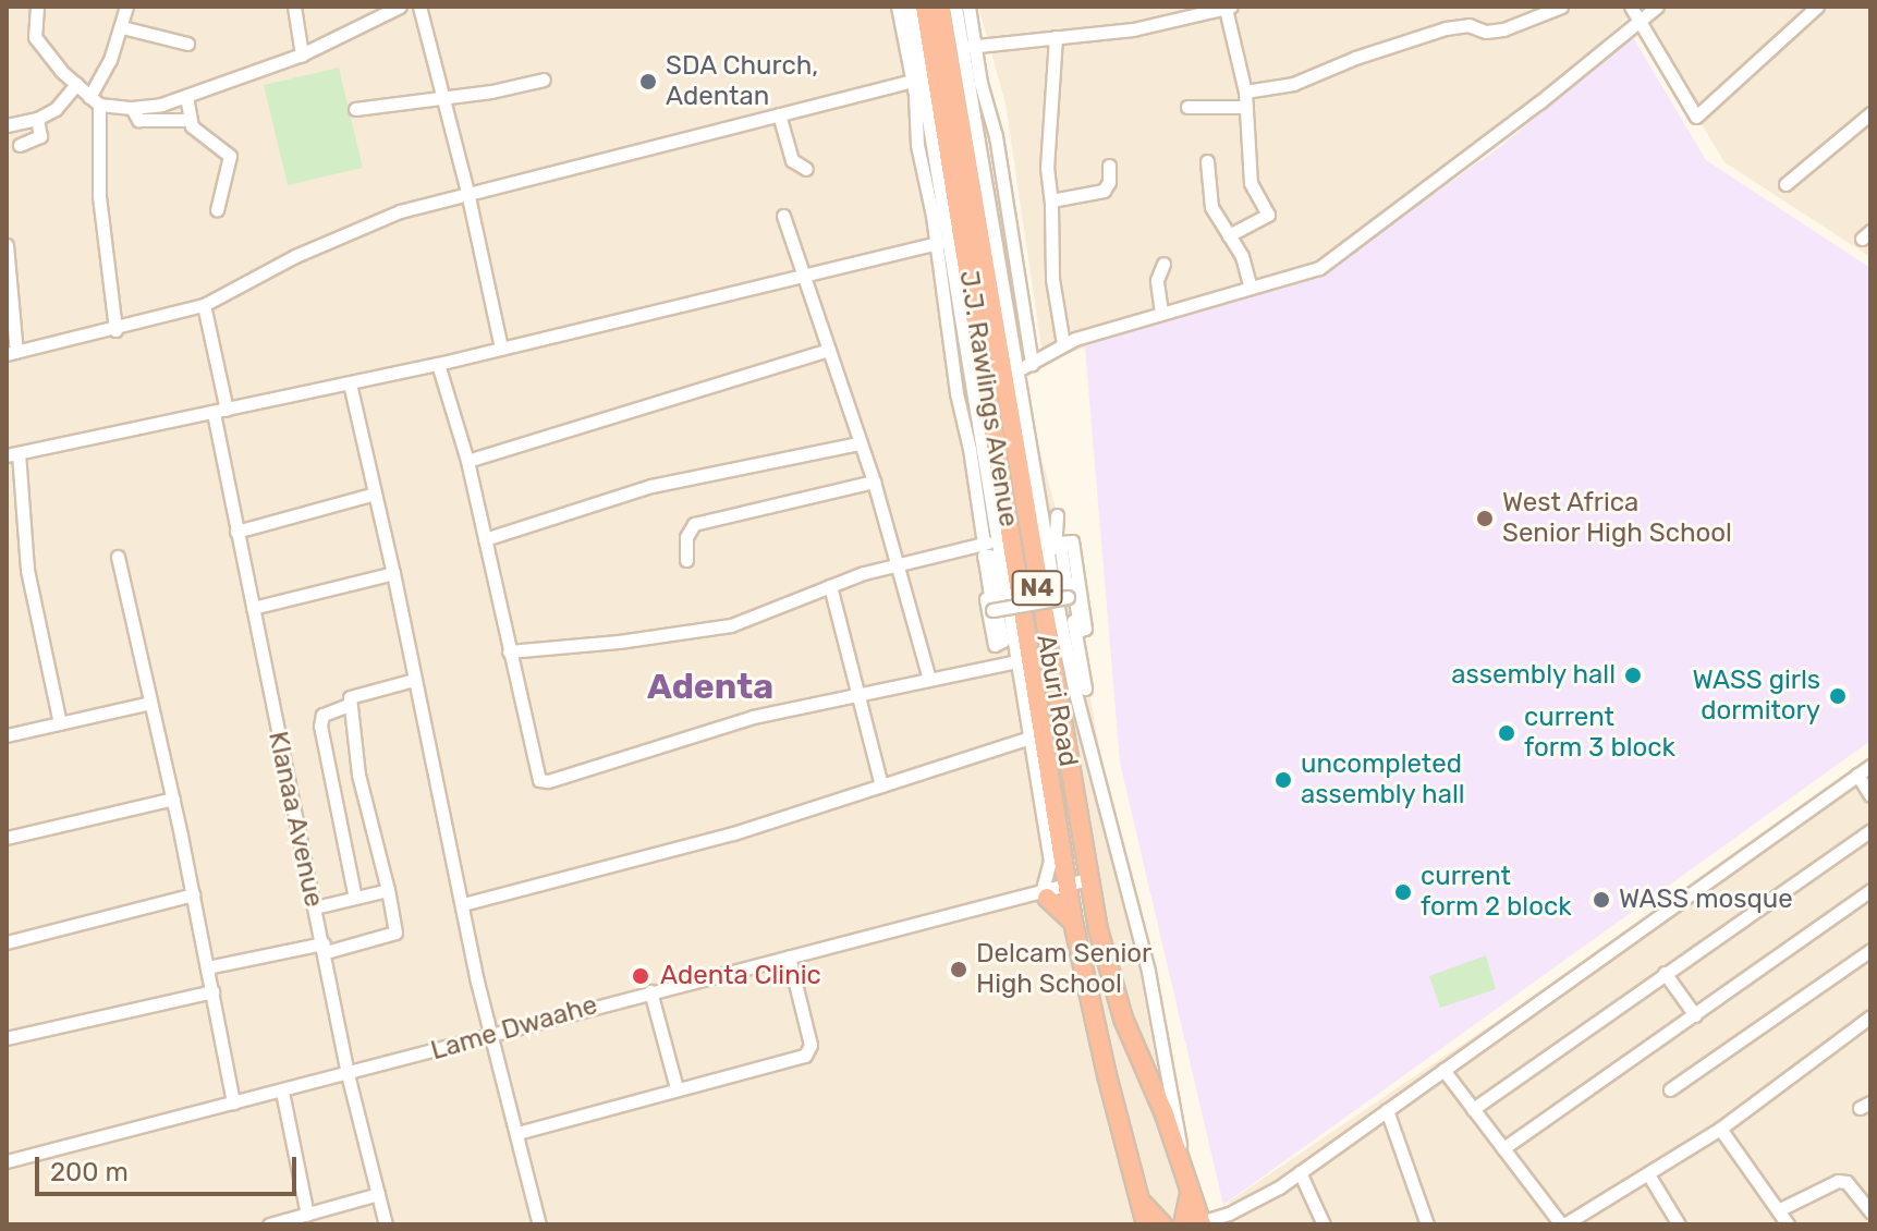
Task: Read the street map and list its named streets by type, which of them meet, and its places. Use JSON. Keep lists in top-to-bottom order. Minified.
{"streets":{"highway":["J.J. Rawlings Avenue","N4","Aburi Road"],"street":["Klanaa Avenue","Lame Dwaahe"]},"crossings":[["J.J. Rawlings Avenue","N4"],["J.J. Rawlings Avenue","Lame Dwaahe"],["N4","Lame Dwaahe"],["Aburi Road","Lame Dwaahe"],["Klanaa Avenue","Lame Dwaahe"]],"districts":["Adenta"],"places":["SDA Church, Adentan","West Africa Senior High School","assembly hall","WASS girls dormitory","current form 3 block","uncompleted assembly hall","current form 2 block","WASS mosque","Delcam Senior High School","Adenta Clinic"],"scale_bar":"200 m"}
